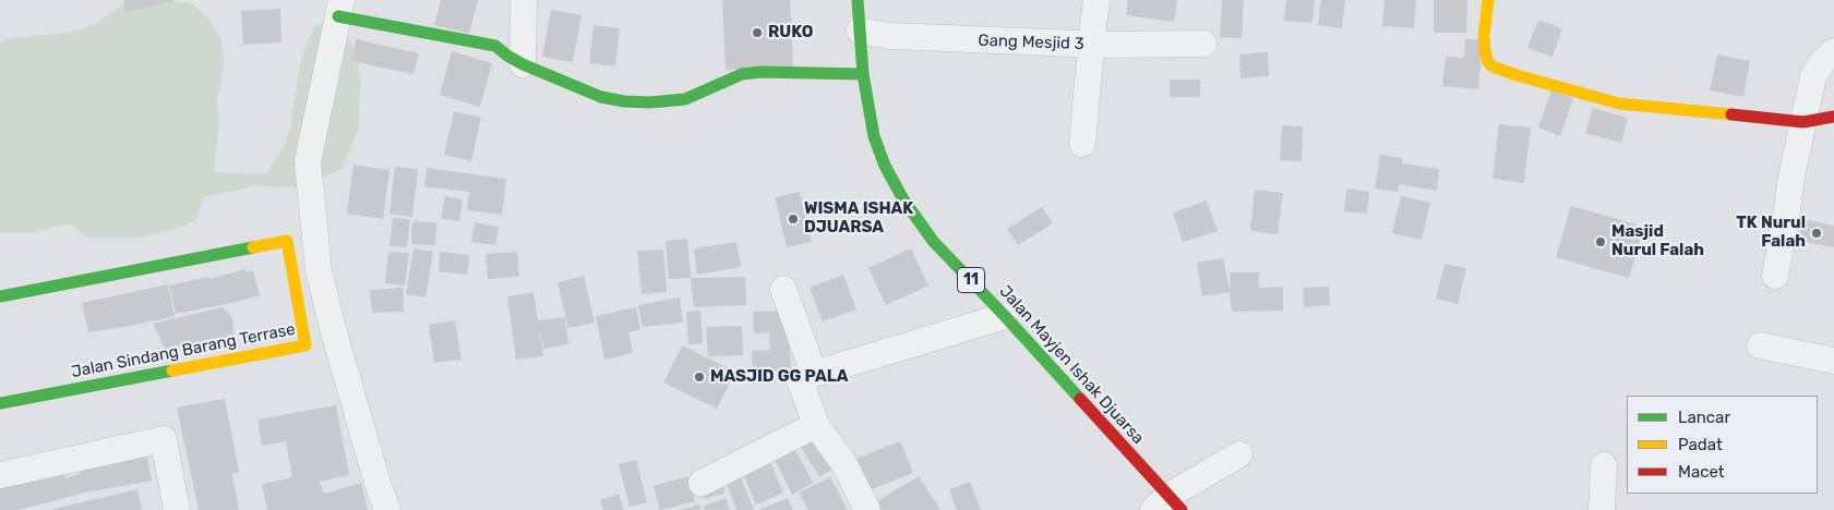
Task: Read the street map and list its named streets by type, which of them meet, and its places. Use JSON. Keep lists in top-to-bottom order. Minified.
{"streets":{"street":["Gang Mesjid 3","11","Jalan Sindang Barang Terrase","Jalan Mayjen Ishak Djuarsa"]},"crossings":[["Gang Mesjid 3","Jalan Mayjen Ishak Djuarsa"]],"places":["RUKO","WISMA ISHAK DJUARSA","TK Nurul Falah","Masjid Nurul Falah","MASJID GG PALA"],"legend":["Lancar","Padat","Macet"]}
